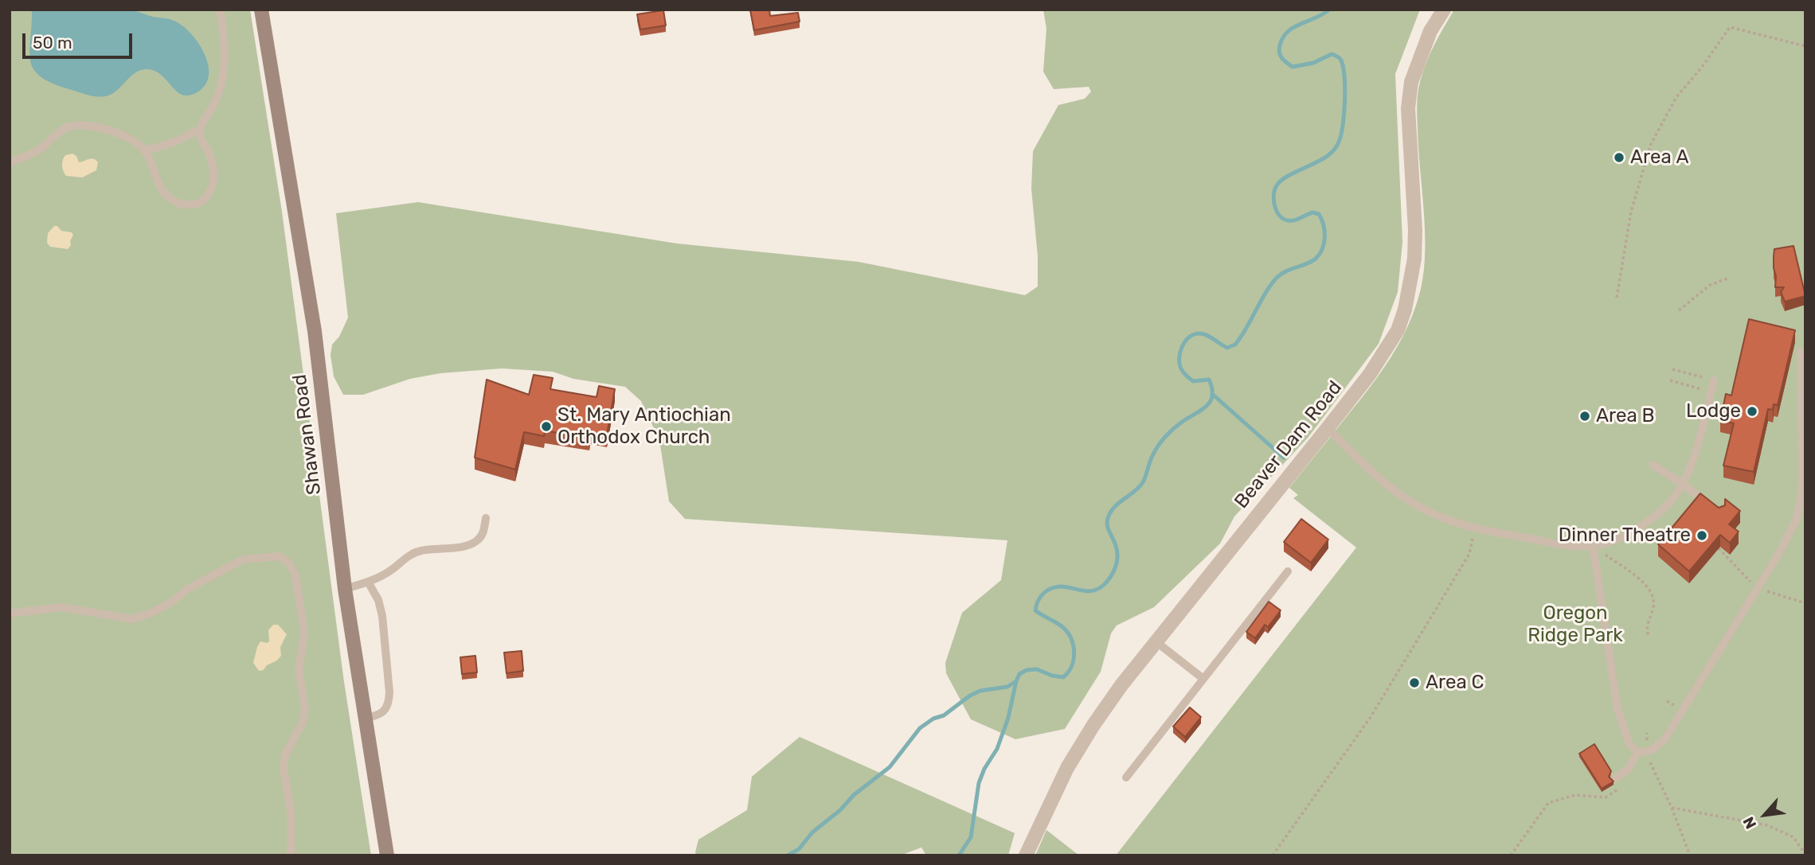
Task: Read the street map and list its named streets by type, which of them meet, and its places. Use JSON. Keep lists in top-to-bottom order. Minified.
{"streets":{"main road":["Shawan Road"],"street":["Beaver Dam Road"]},"parks":["Oregon Ridge Park"],"places":["Area A","Lodge","Area B","St. Mary Antiochian Orthodox Church","Dinner Theatre","Area C"],"scale_bar":"50 m","north":"bottom left"}
